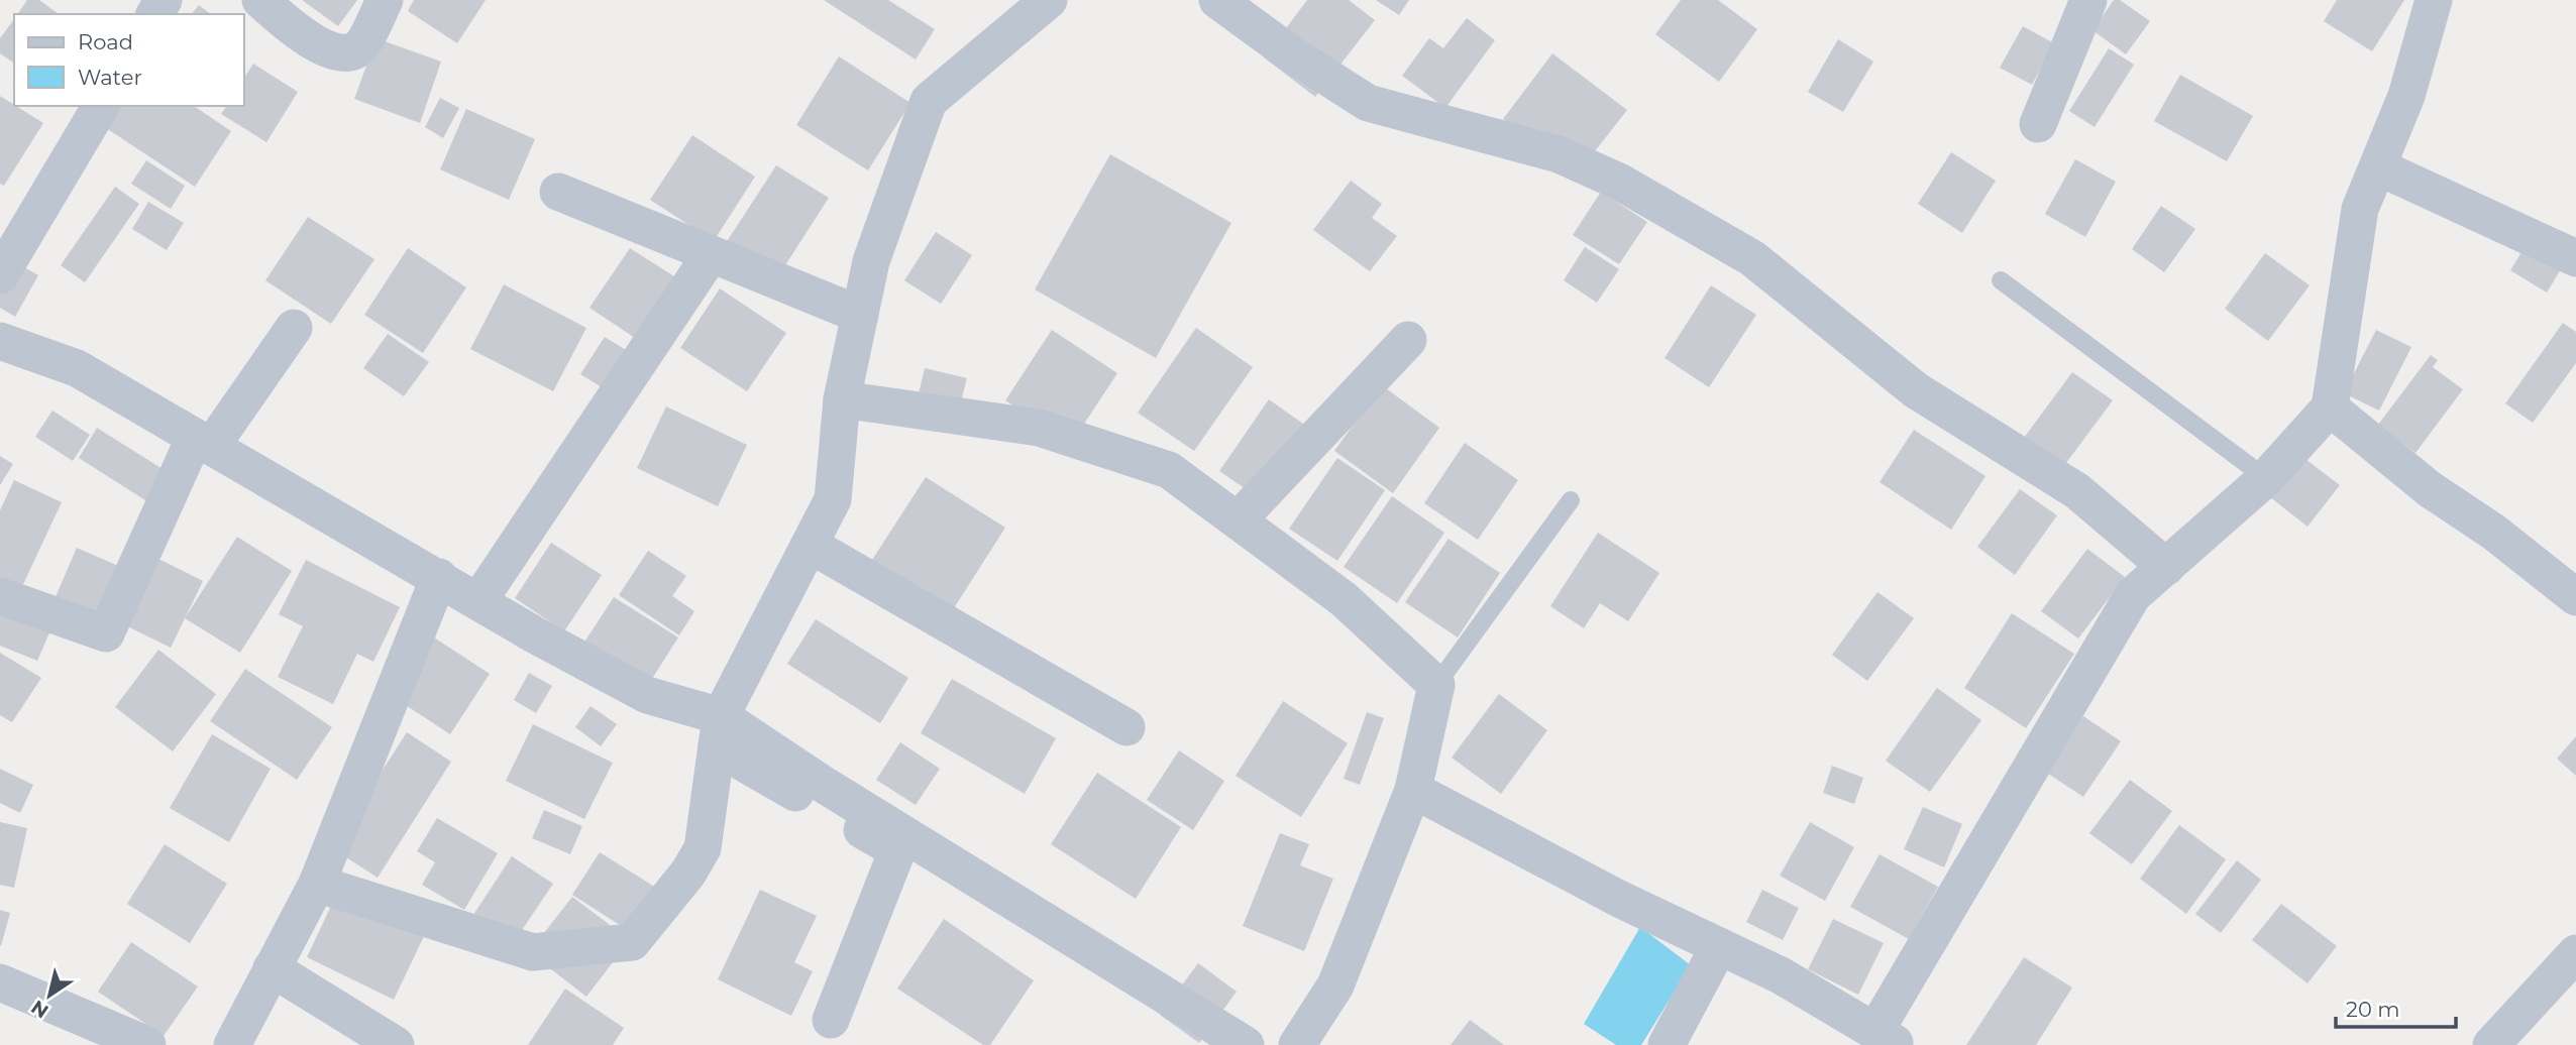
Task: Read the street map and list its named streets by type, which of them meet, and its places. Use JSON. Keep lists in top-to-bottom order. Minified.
{"legend":["Road","Water"],"scale_bar":"20 m","north":"bottom left"}
